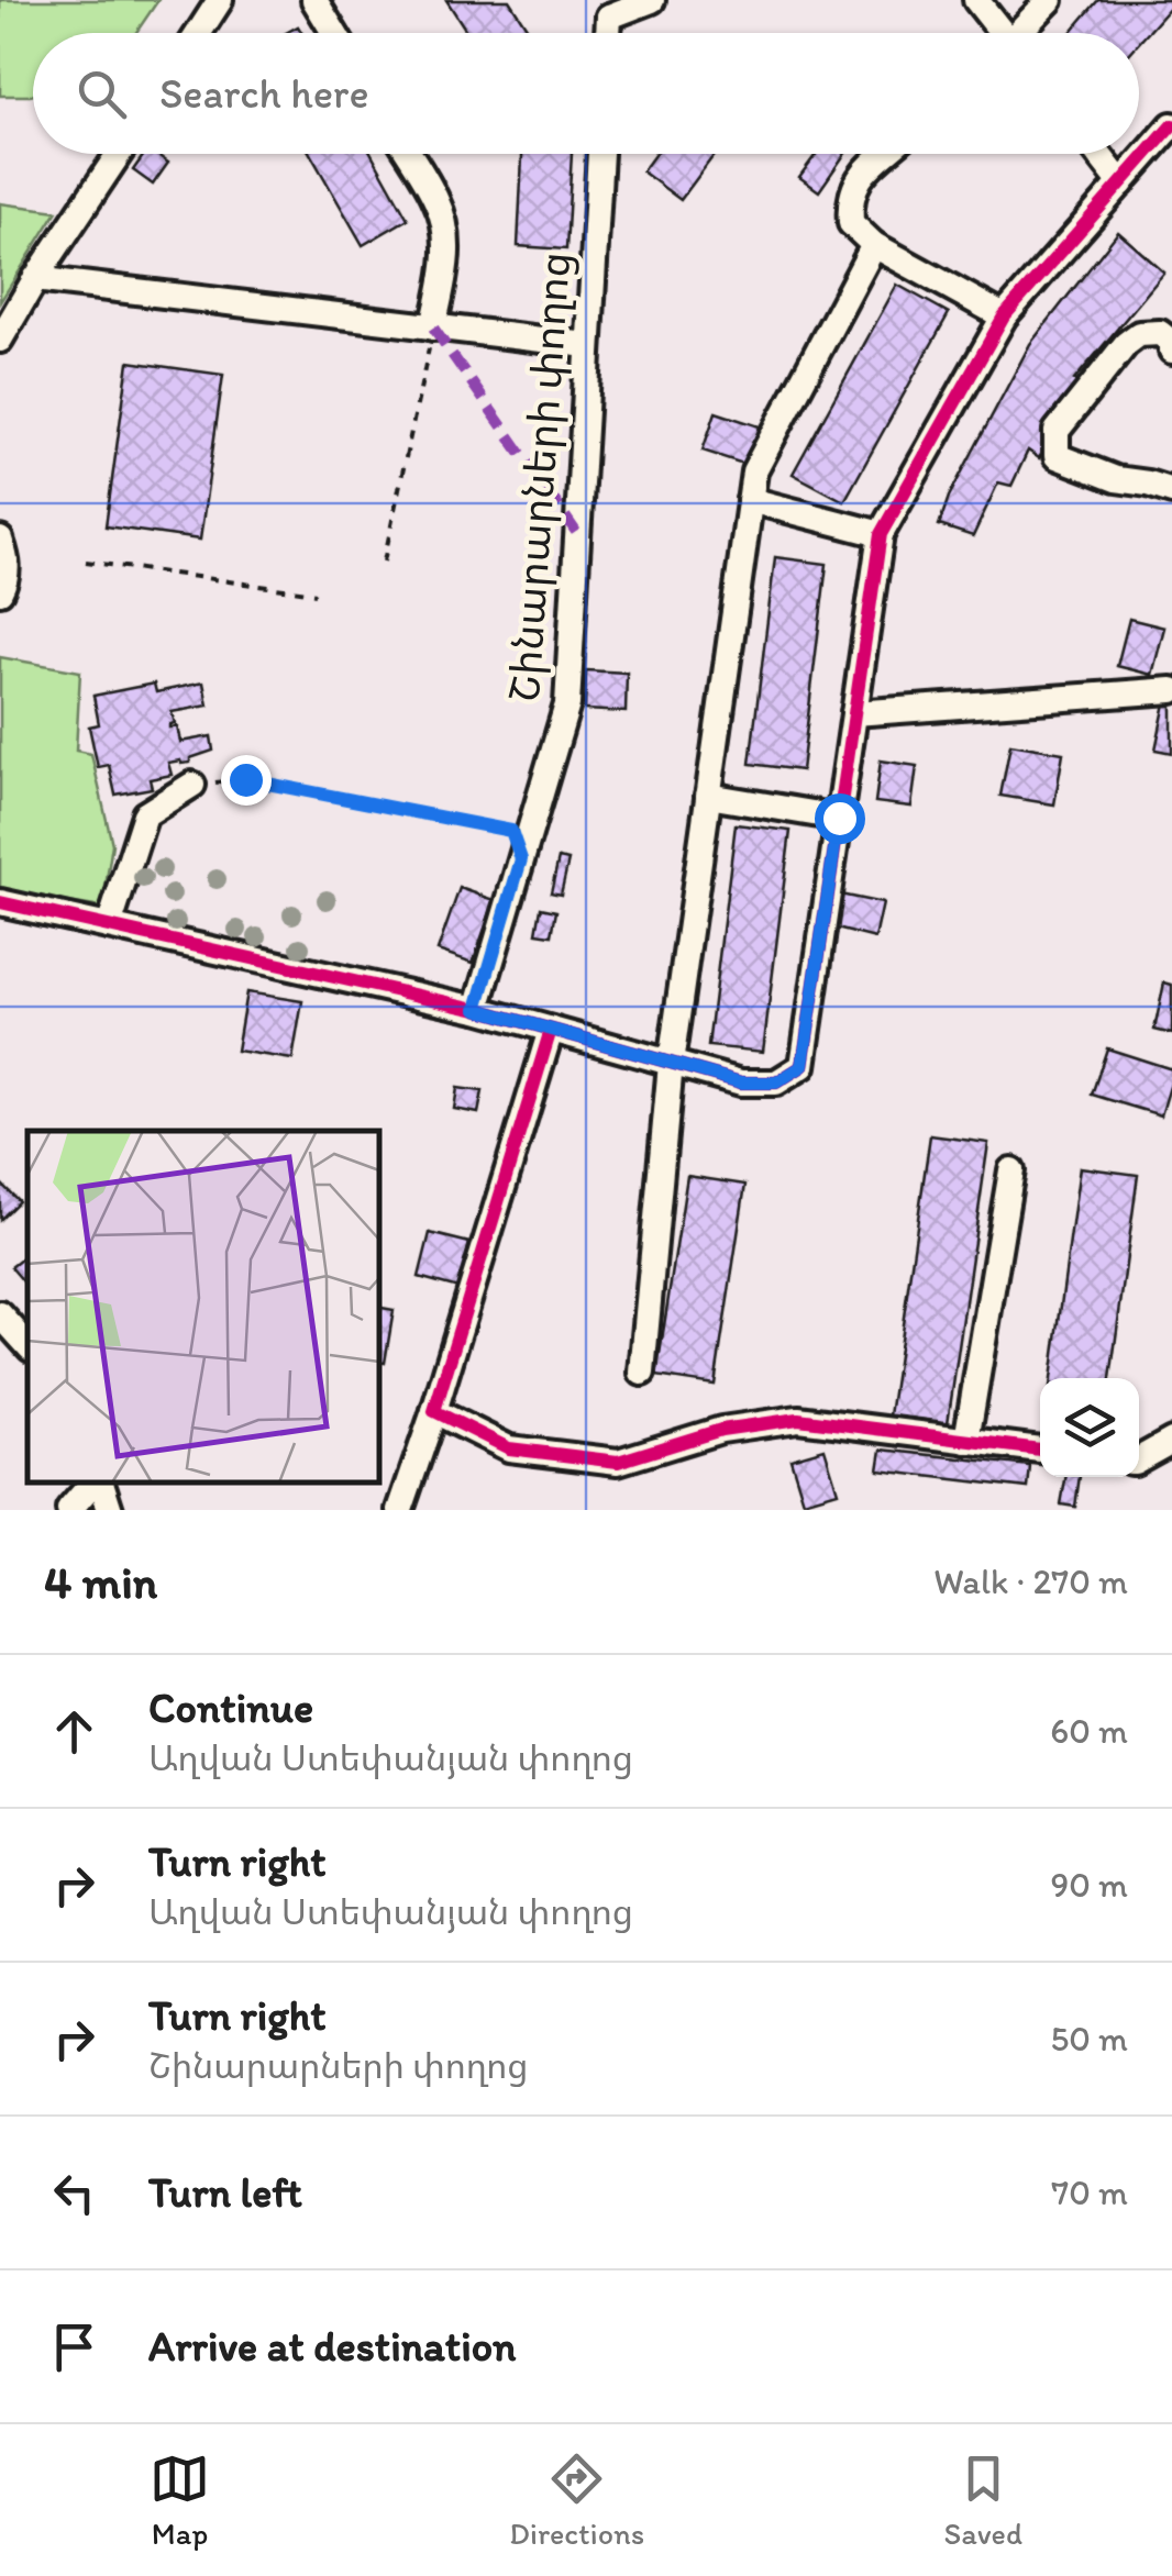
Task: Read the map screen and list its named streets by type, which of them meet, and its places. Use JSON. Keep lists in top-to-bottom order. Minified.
{"streets":{"street":["Շինարարների փողոց"]},"page":{"search":"Search here","heading":["4 min","Walk · 270 m"],"list":[["Continue","Աղվան Ստեփանյան փողոց","60 m"],["Turn right","Աղվան Ստեփանյան փողոց","90 m"],["Turn right","Շինարարների փողոց","50 m"],["Turn left","70 m"],"Arrive at destination"],"nav":["Map","Directions","Saved"]}}
